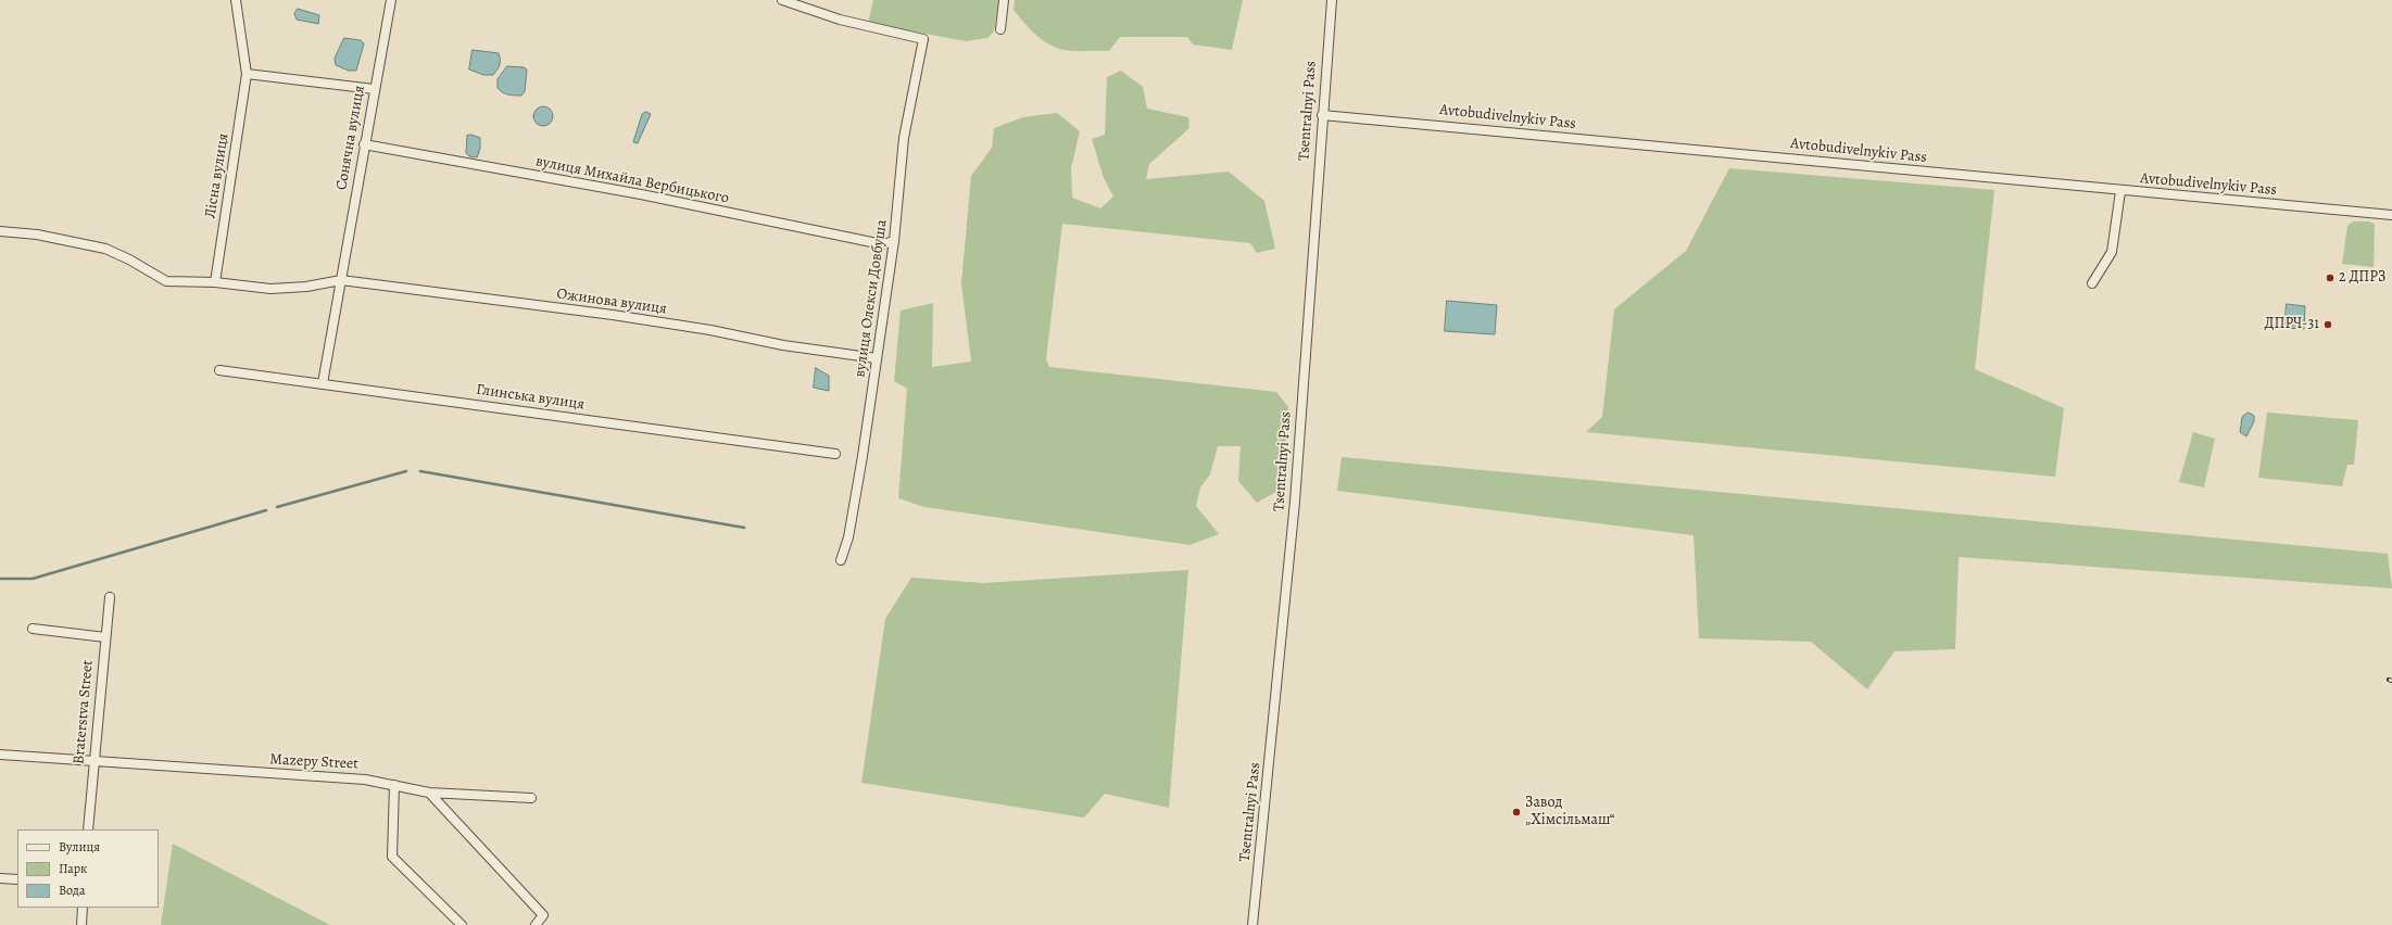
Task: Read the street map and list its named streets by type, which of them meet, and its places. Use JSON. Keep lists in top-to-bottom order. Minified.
{"streets":{"street":["Tsentralnyi Pass","Avtobudivelnykiv Pass","Сонячна вулиця","Лісна вулиця","вулиця Михайла Вербицького","вулиця Олекси Довбуша","Ожинова вулиця","Глинська вулиця","Braterstva Street","Mazepy Street"]},"crossings":[["Tsentralnyi Pass","Avtobudivelnykiv Pass"],["Сонячна вулиця","вулиця Михайла Вербицького"],["Сонячна вулиця","Ожинова вулиця"],["Сонячна вулиця","Глинська вулиця"],["вулиця Михайла Вербицького","вулиця Олекси Довбуша"],["вулиця Олекси Довбуша","Ожинова вулиця"],["Braterstva Street","Mazepy Street"]],"places":["2 ДПРЗ","ДПРЧ-31","Завод „Хімсільмаш“"],"legend":["Вулиця","Парк","Вода"]}
